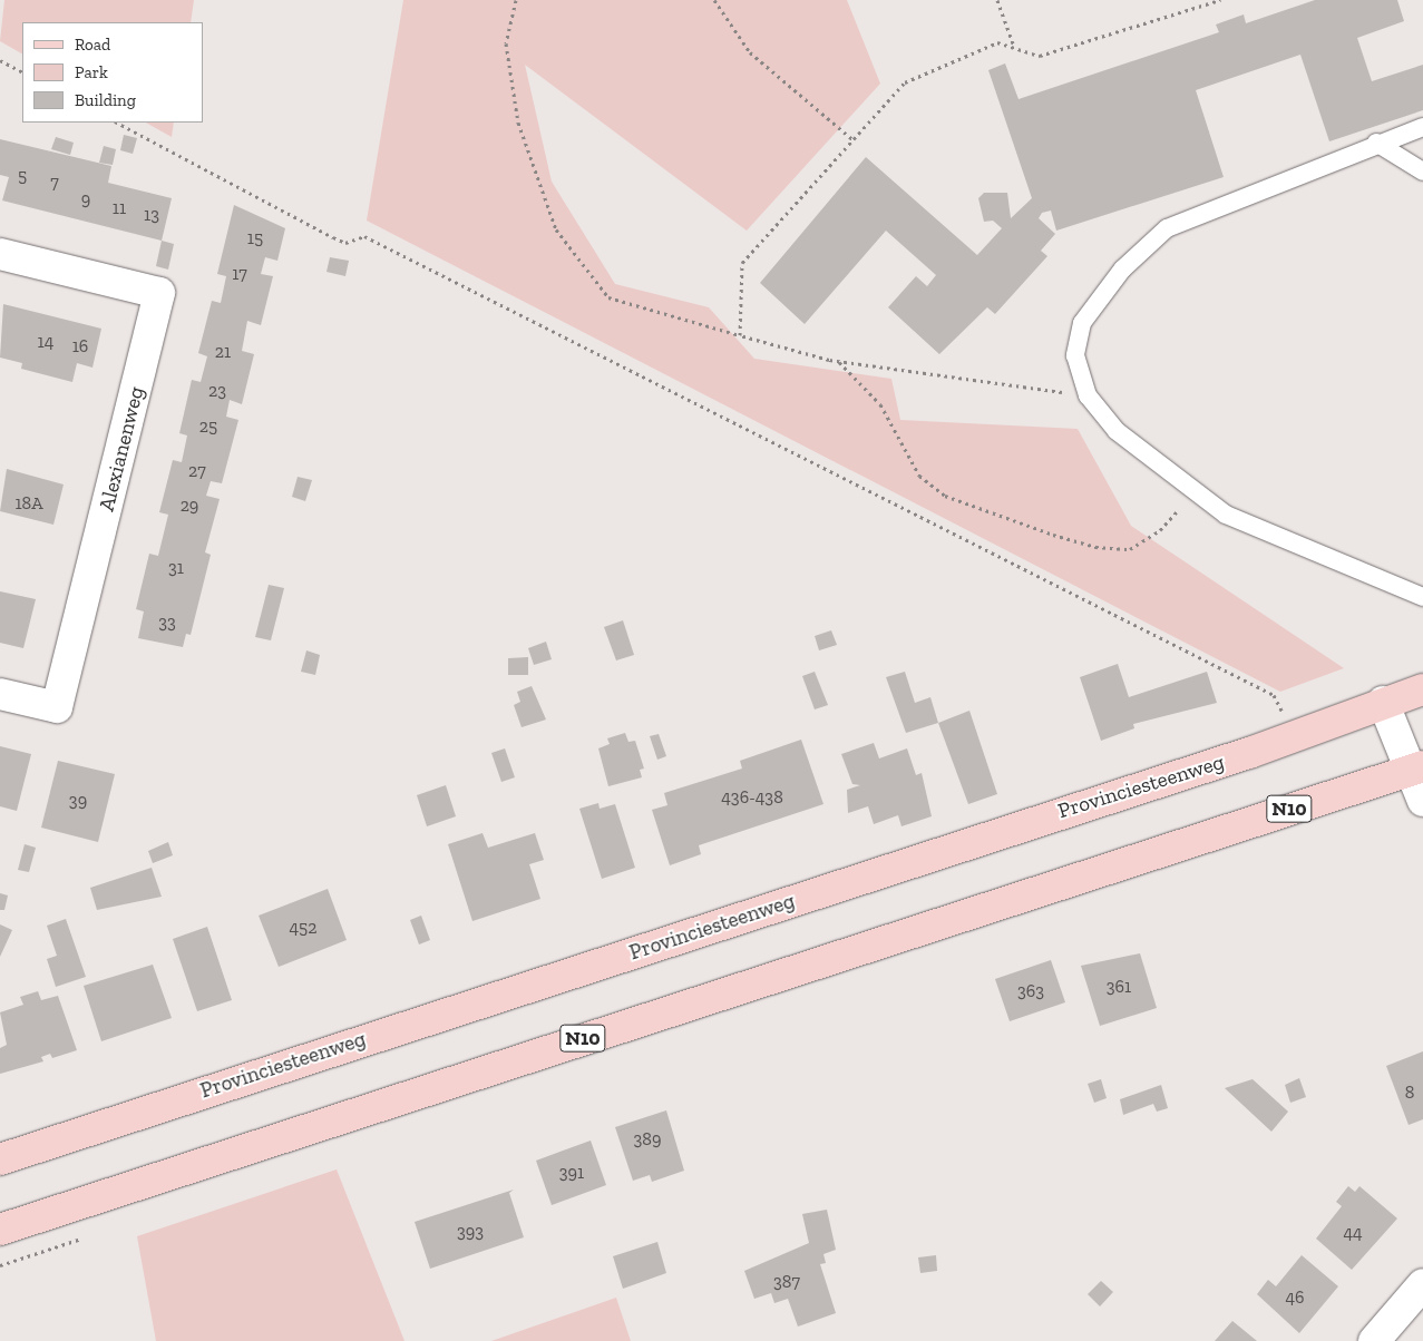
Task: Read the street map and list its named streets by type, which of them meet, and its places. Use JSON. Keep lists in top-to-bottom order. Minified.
{"streets":{"main road":["Provinciesteenweg","N10"],"street":["Alexianenweg"]},"house_numbers":["5","7","9","11","13","15","17","14","16","21","23","25","27","18A","29","31","33","436-438","39","452","361","363","8","389","391","393","44","387","46"],"legend":["Road","Park","Building"]}
